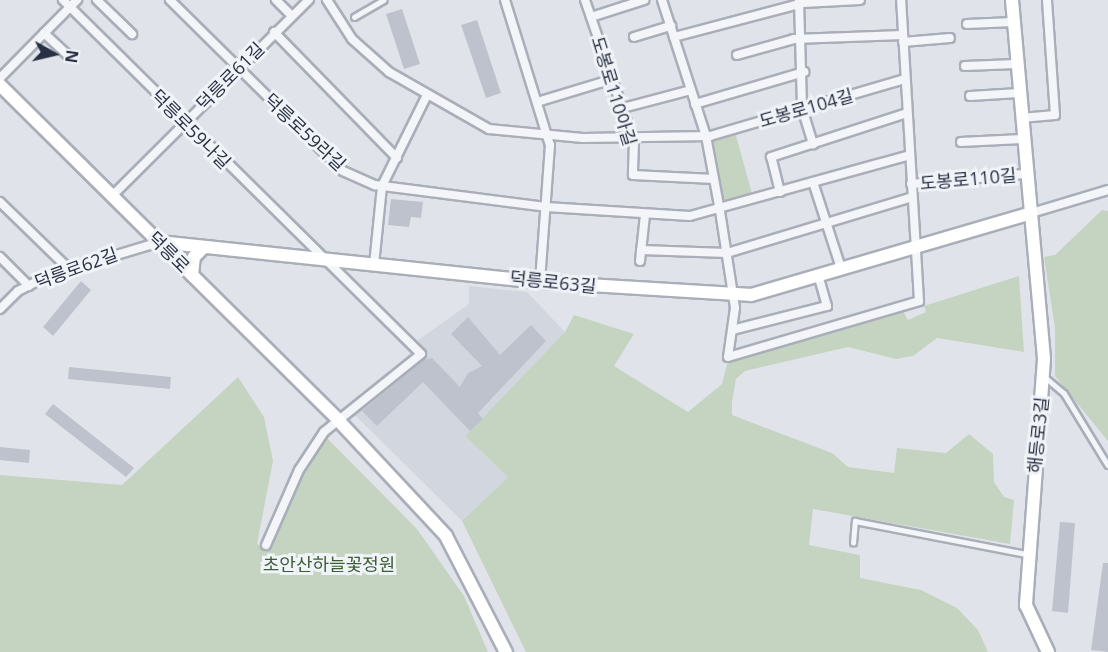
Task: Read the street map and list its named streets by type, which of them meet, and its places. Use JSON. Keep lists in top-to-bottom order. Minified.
{"streets":{"street":["덕릉로61길","도봉로110아길","도봉로104길","덕릉로59나길","덕릉로59라길","도봉로110길","덕릉로","덕릉로62길","덕릉로63길","해등로3길"]},"crossings":[["덕릉로61길","덕릉로59나길"],["덕릉로61길","덕릉로59라길"],["덕릉로61길","덕릉로"],["도봉로110아길","도봉로104길"],["덕릉로59나길","덕릉로63길"],["도봉로110길","덕릉로63길"],["도봉로110길","해등로3길"],["덕릉로","덕릉로62길"],["덕릉로","덕릉로63길"],["덕릉로62길","덕릉로63길"],["덕릉로63길","해등로3길"]],"parks":["초안산하늘꽃정원"],"north":"right"}
